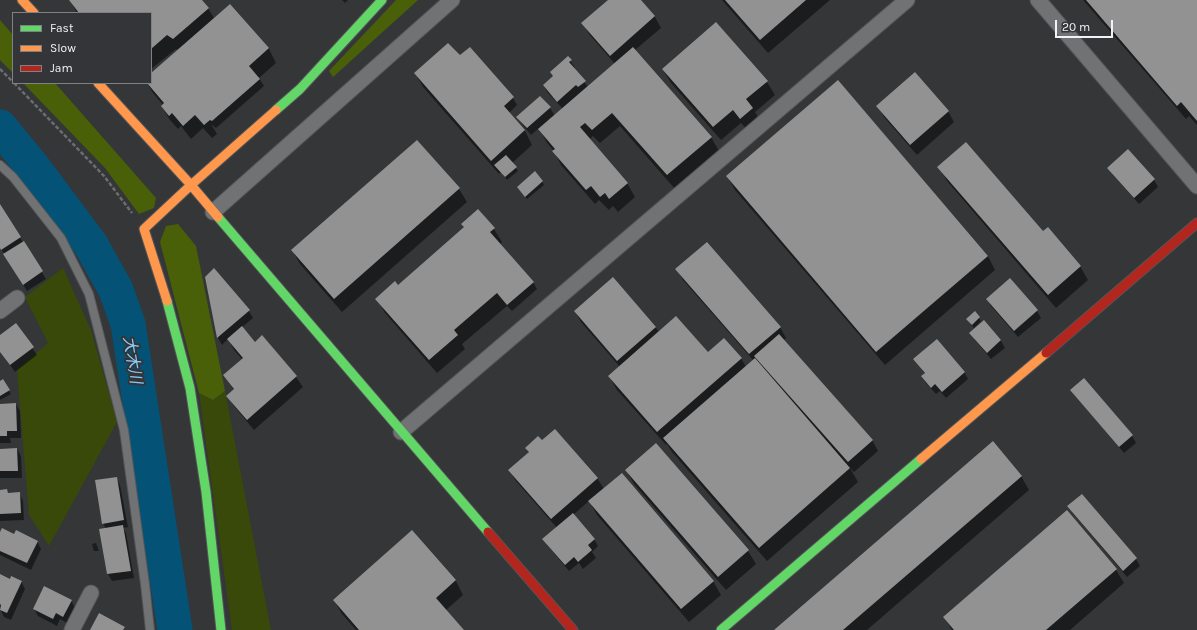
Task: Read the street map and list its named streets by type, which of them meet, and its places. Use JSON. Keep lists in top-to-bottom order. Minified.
{"water":["大木川"],"legend":["Fast","Slow","Jam"],"scale_bar":"20 m"}
